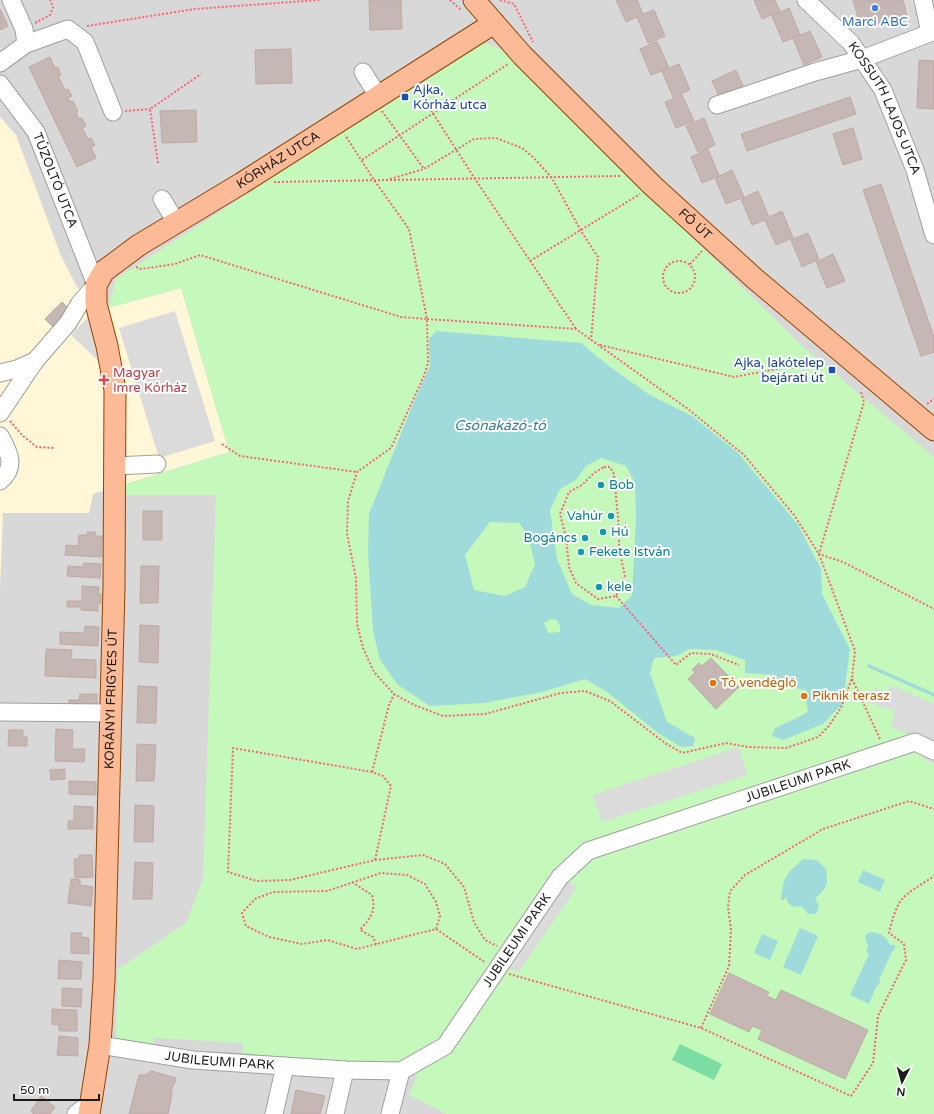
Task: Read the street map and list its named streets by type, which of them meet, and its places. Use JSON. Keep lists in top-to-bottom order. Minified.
{"streets":{"main road":["KÓRHÁZ UTCA","FŐ ÚT","KORÁNYI FRIGYES ÚT"],"street":["KOSSUTH LAJOS UTCA","TŰZOLTÓ UTCA","JUBILEUMI PARK"]},"crossings":[["KÓRHÁZ UTCA","TŰZOLTÓ UTCA"],["KÓRHÁZ UTCA","FŐ ÚT"],["KÓRHÁZ UTCA","KORÁNYI FRIGYES ÚT"],["TŰZOLTÓ UTCA","KORÁNYI FRIGYES ÚT"],["KORÁNYI FRIGYES ÚT","JUBILEUMI PARK"]],"water":["Csónakázó-tó"],"places":{"other":["Marci ABC","Bob","Vahúr","Hú","Bogáncs","Fekete István","kele","Tó vendéglő","Piknik terasz"],"transit":["Ajka, Kórház utca","Ajka, lakótelep bejárati út"],"health":["Magyar Imre Kórház"]},"scale_bar":"50 m","north":"bottom"}
